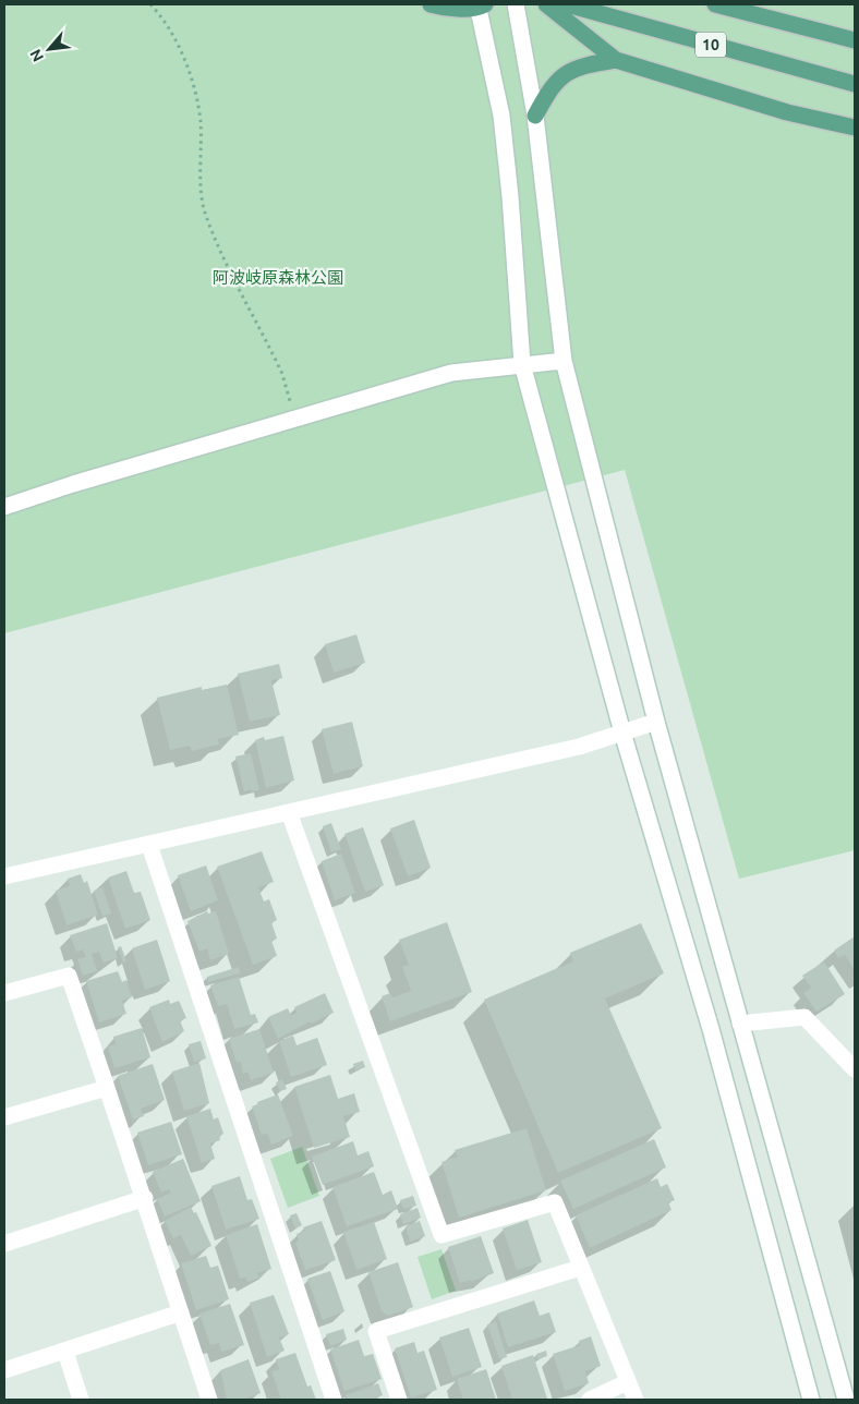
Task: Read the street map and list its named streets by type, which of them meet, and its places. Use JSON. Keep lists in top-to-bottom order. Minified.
{"streets":{"main road":["10"]},"parks":["阿波岐原森林公園"],"north":"bottom left"}
